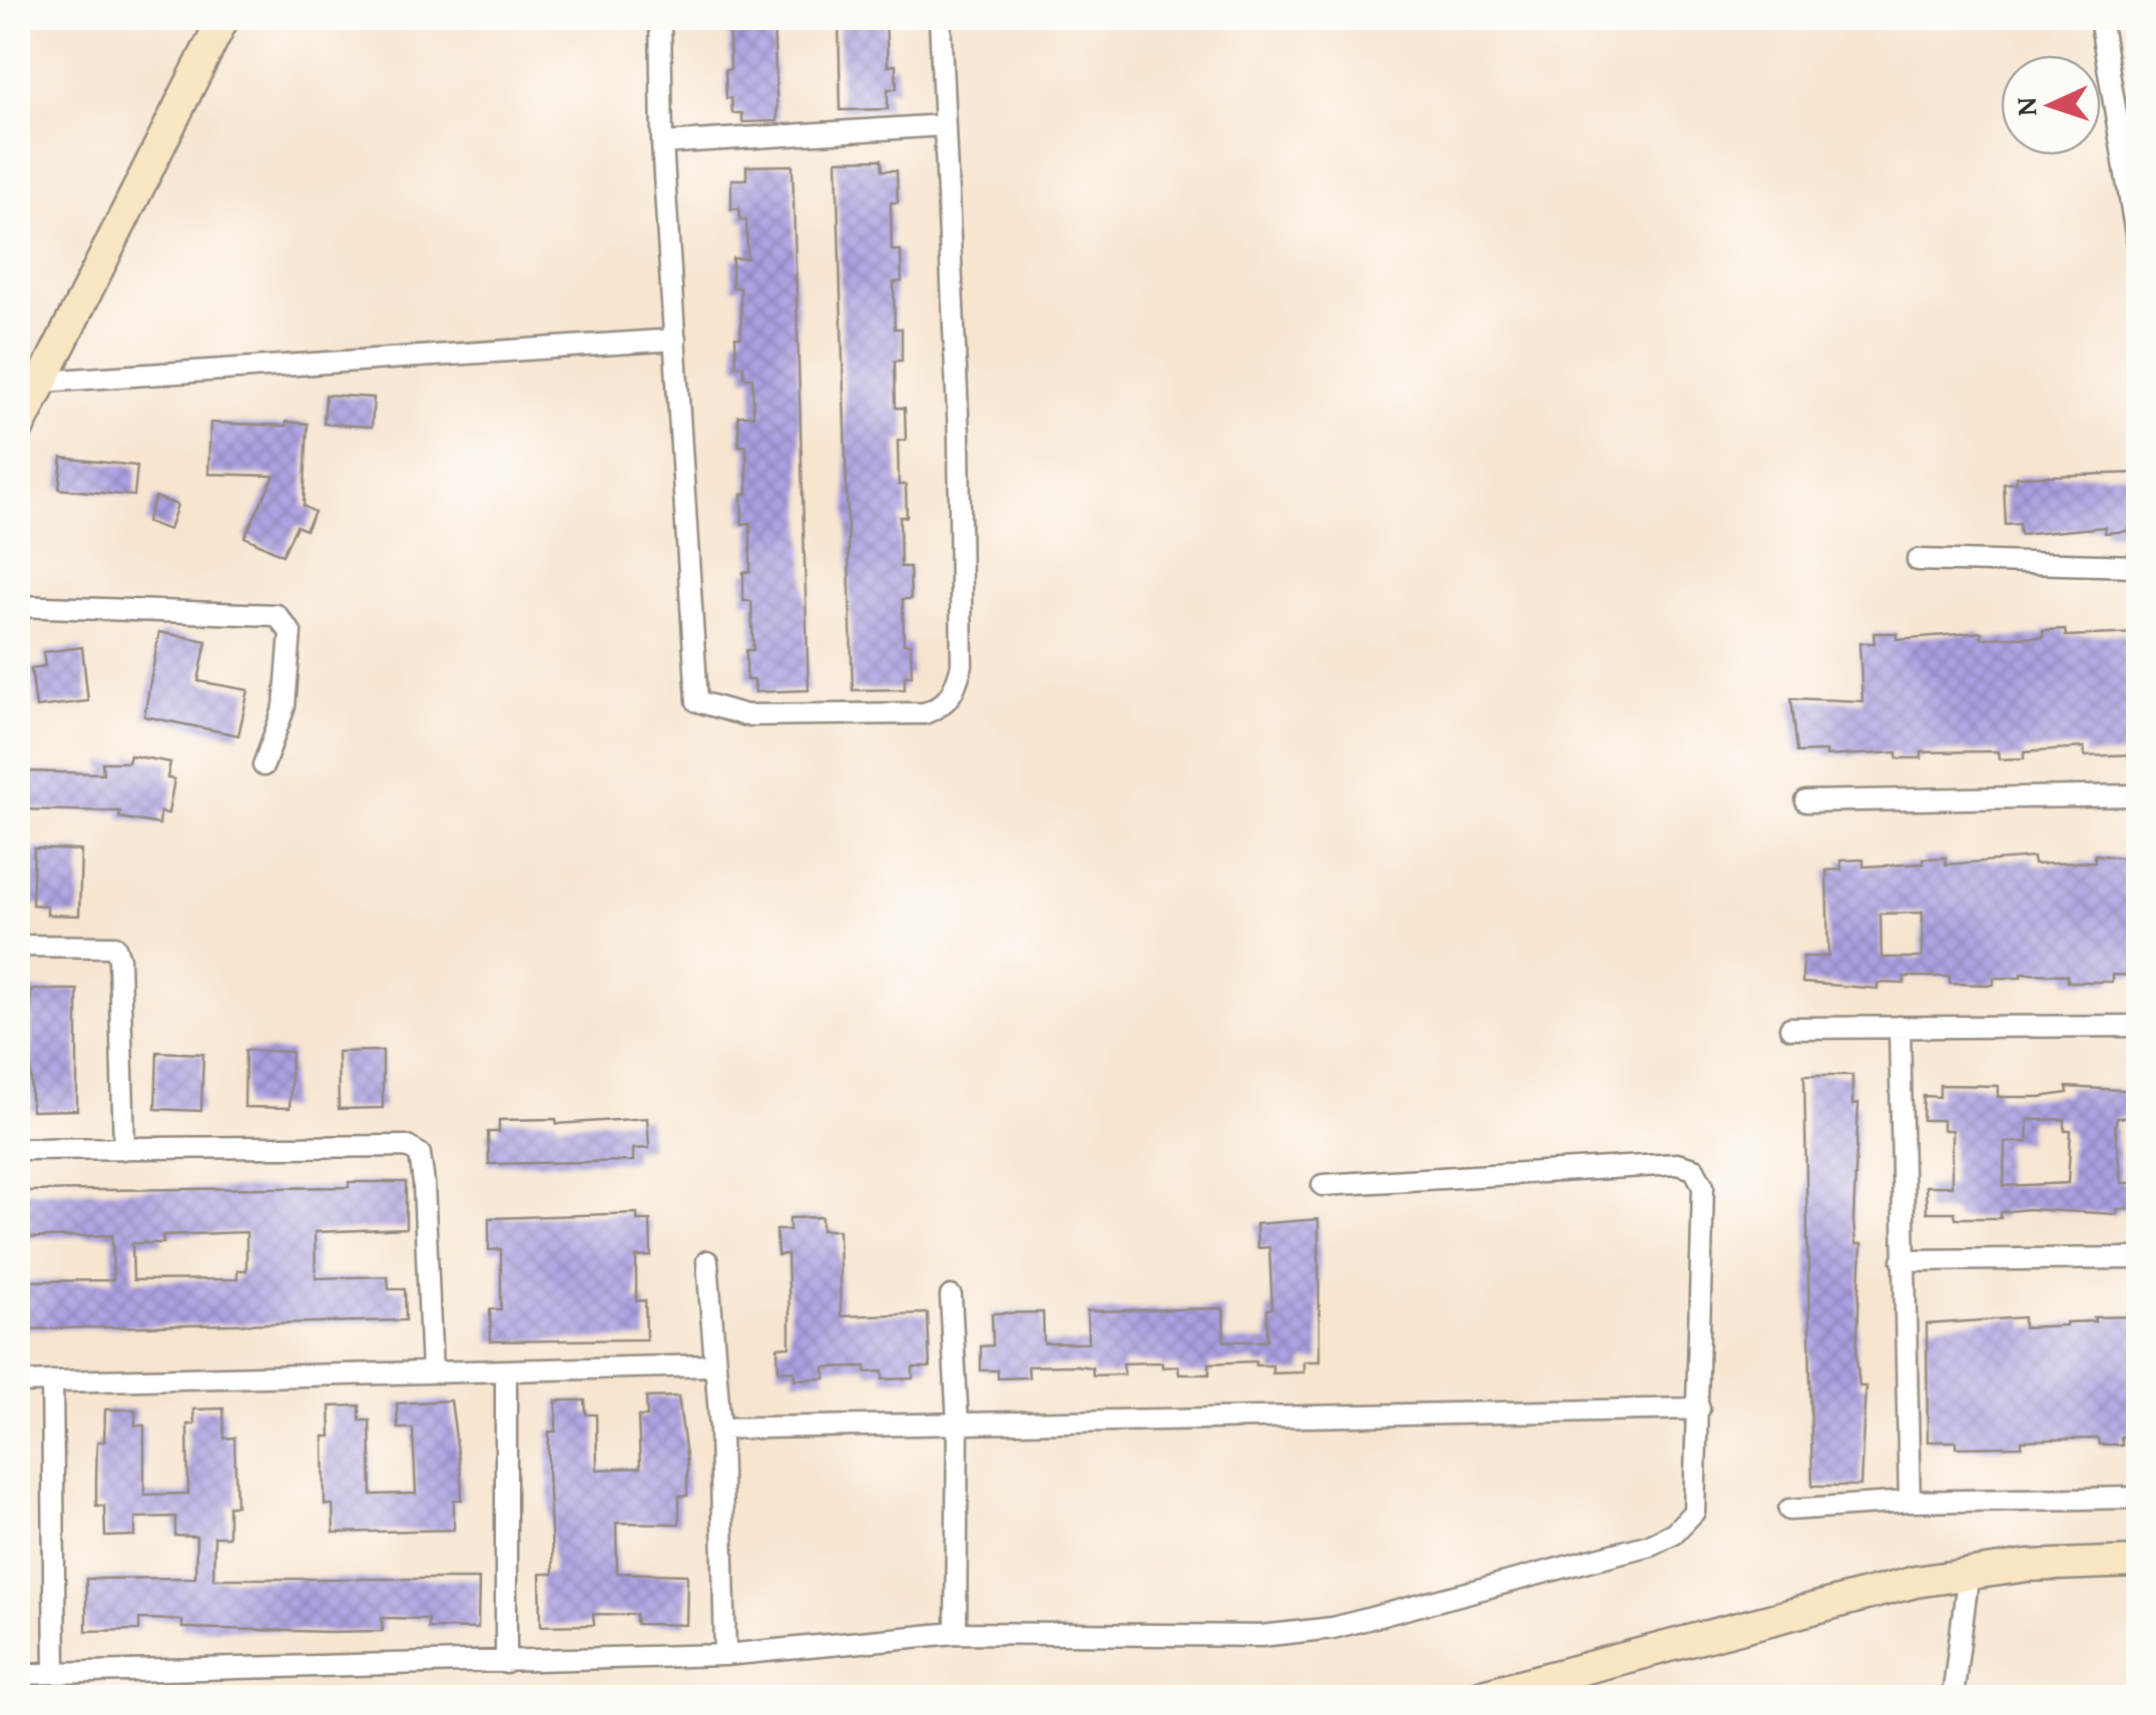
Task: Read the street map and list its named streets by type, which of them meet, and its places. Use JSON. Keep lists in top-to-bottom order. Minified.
{"north":"left"}
